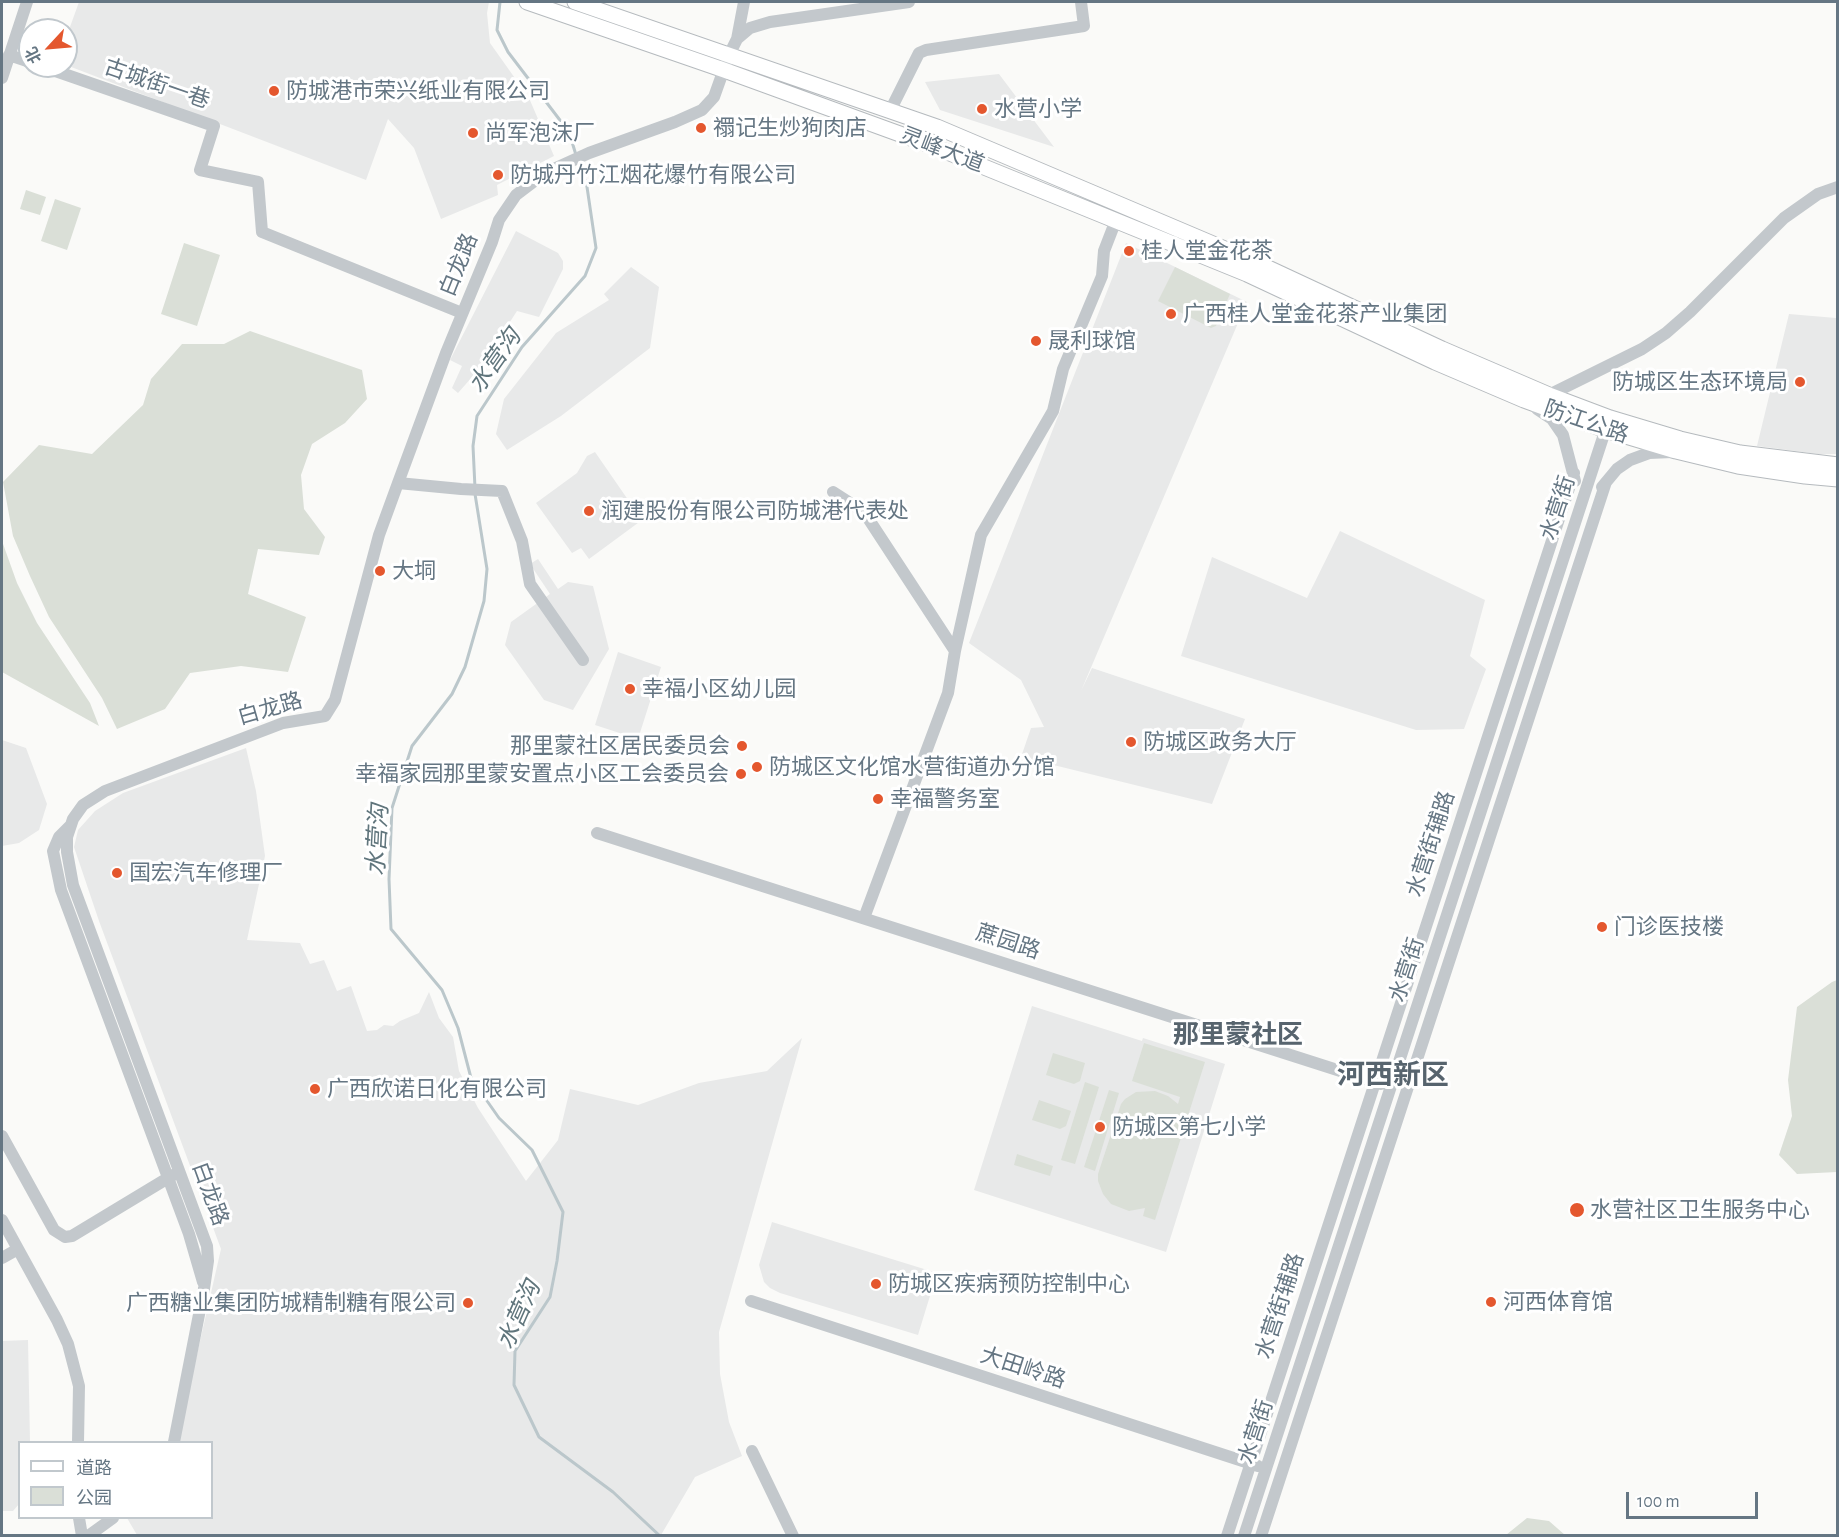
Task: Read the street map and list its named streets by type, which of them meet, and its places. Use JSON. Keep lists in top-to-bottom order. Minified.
{"streets":{"main road":["灵峰大道","防江公路"],"street":["古城街一巷","白龙路","水营街","水营街辅路","蔗园路","大田岭路"]},"crossings":[["古城街一巷","白龙路"],["灵峰大道","白龙路"],["灵峰大道","防江公路"],["防江公路","水营街"],["水营街","蔗园路"],["水营街","大田岭路"],["水营街辅路","蔗园路"],["水营街辅路","大田岭路"]],"districts":["那里蒙社区","河西新区"],"water":["水营沟"],"places":["防城港市荣兴纸业有限公司","水营小学","禤记生炒狗肉店","尚军泡沫厂","防城丹竹江烟花爆竹有限公司","桂人堂金花茶","广西桂人堂金花茶产业集团","晟利球馆","防城区生态环境局","润建股份有限公司防城港代表处","大垌","幸福小区幼儿园","防城区政务大厅","那里蒙社区居民委员会","防城区文化馆水营街道办分馆","幸福家园那里蒙安置点小区工会委员会","幸福警务室","国宏汽车修理厂","门诊医技楼","广西欣诺日化有限公司","防城区第七小学","水营社区卫生服务中心","防城区疾病预防控制中心","河西体育馆","广西糖业集团防城精制糖有限公司"],"legend":["道路","公园"],"scale_bar":"100 m","north":"bottom left"}
